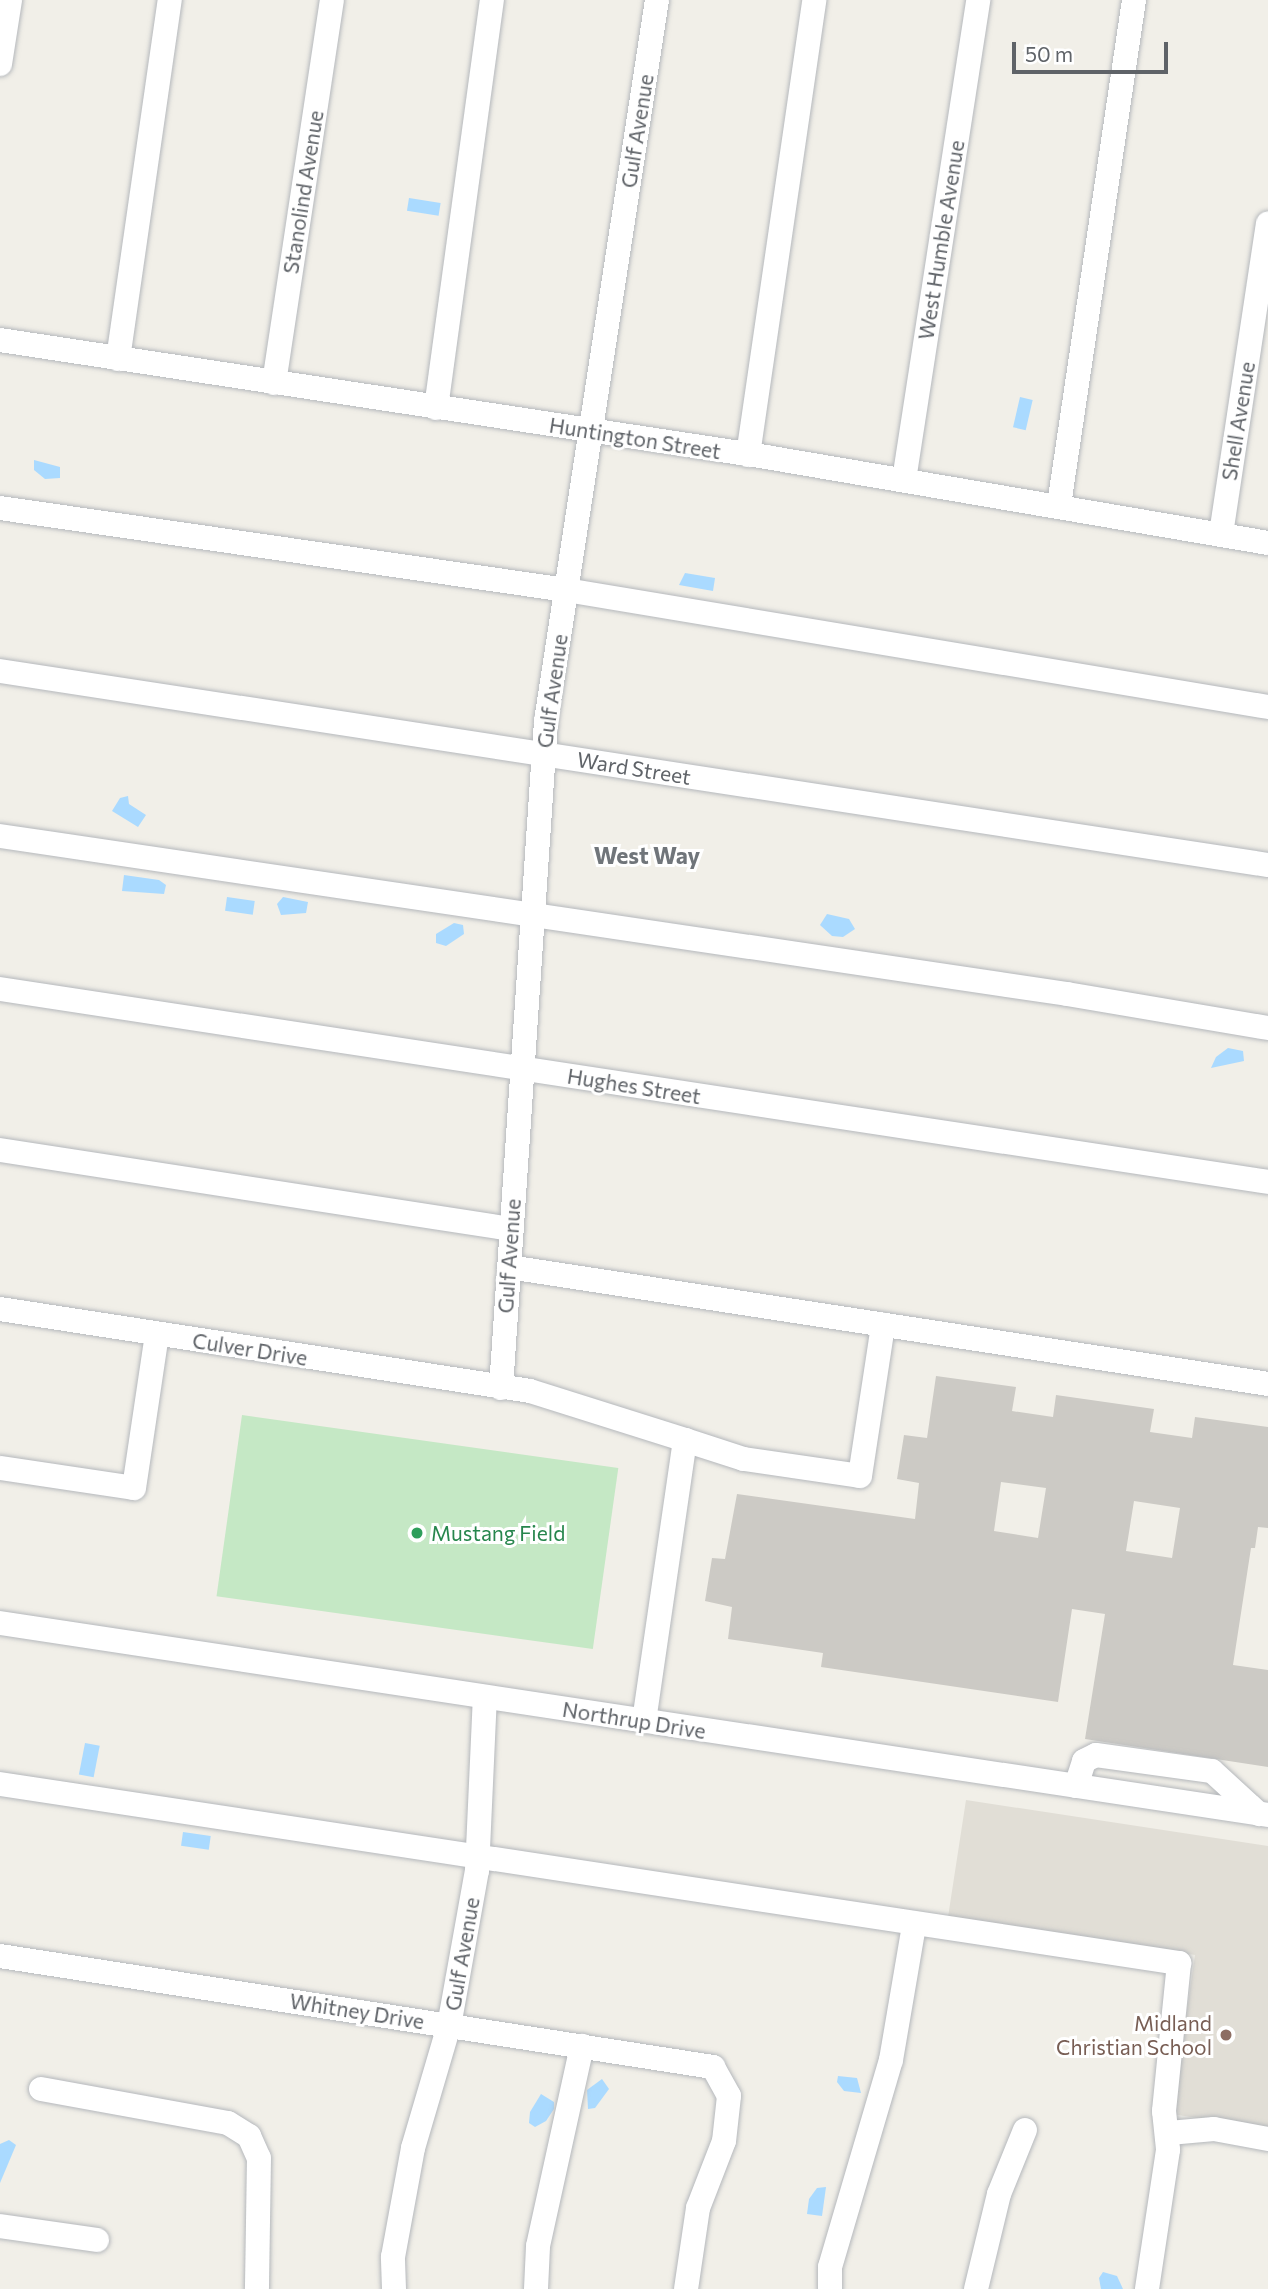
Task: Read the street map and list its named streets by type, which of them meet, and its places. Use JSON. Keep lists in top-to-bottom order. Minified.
{"streets":{"street":["Gulf Avenue","Stanolind Avenue","West Humble Avenue","Shell Avenue","Huntington Street","Ward Street","Hughes Street","Culver Drive","Northrup Drive","Whitney Drive"]},"crossings":[["Gulf Avenue","Huntington Street"],["Gulf Avenue","Ward Street"],["Gulf Avenue","Hughes Street"],["Gulf Avenue","Culver Drive"],["Gulf Avenue","Northrup Drive"],["Gulf Avenue","Whitney Drive"],["Stanolind Avenue","Huntington Street"],["West Humble Avenue","Huntington Street"],["Shell Avenue","Huntington Street"]],"districts":["West Way"],"places":["Mustang Field","Midland Christian School"],"scale_bar":"50 m"}
